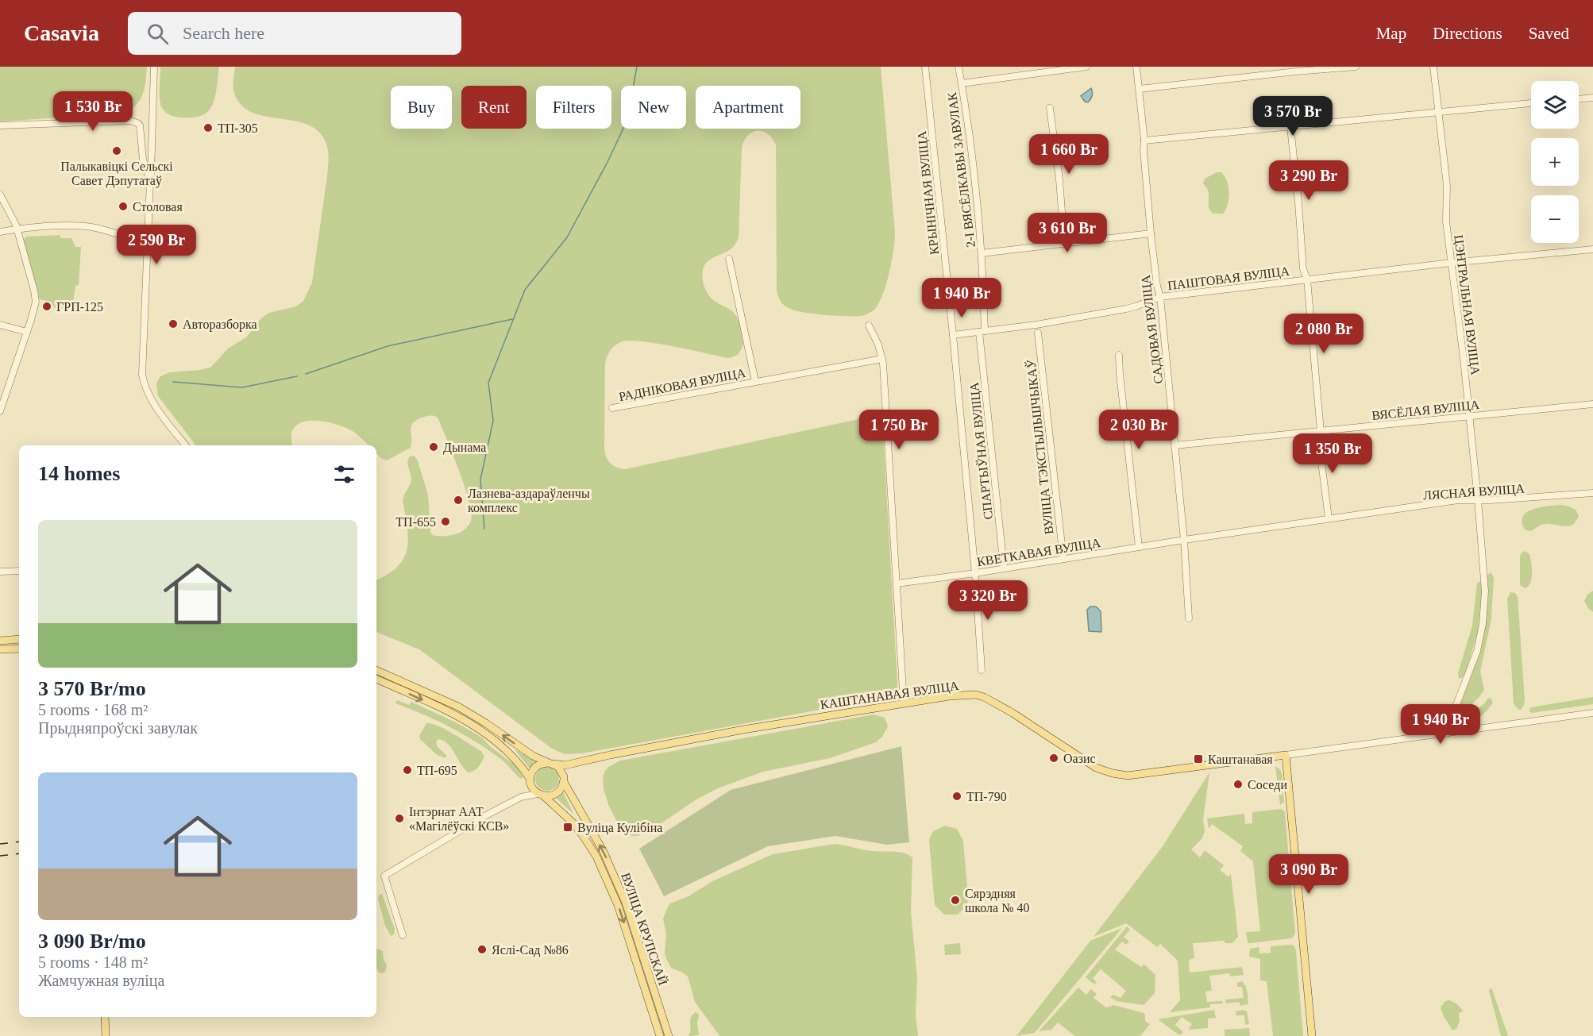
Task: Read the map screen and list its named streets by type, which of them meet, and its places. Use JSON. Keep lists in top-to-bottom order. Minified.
{"streets":{"main road":["КАШТАНАВАЯ ВУЛІЦА","ВУЛІЦА КРУПСКАЙ"],"street":["2-І ВЯСЁЛКАВЫ ЗАВУЛАК","КРЫНІЧНАЯ ВУЛІЦА","ПАШТОВАЯ ВУЛІЦА","ЦЭНТРАЛЬНАЯ ВУЛІЦА","САДОВАЯ ВУЛІЦА","РАДНІКОВАЯ ВУЛІЦА","ВЯСЁЛАЯ ВУЛІЦА","ВУЛІЦА ТЭКСТЫЛЬШЧЫКАЎ","СПАРТЫЎНАЯ ВУЛІЦА","ЛЯСНАЯ ВУЛІЦА","КВЕТКАВАЯ ВУЛІЦА"]},"crossings":[["КРЫНІЧНАЯ ВУЛІЦА","ПАШТОВАЯ ВУЛІЦА"],["КРЫНІЧНАЯ ВУЛІЦА","КВЕТКАВАЯ ВУЛІЦА"],["ПАШТОВАЯ ВУЛІЦА","ЦЭНТРАЛЬНАЯ ВУЛІЦА"],["ПАШТОВАЯ ВУЛІЦА","САДОВАЯ ВУЛІЦА"],["ПАШТОВАЯ ВУЛІЦА","ВЯСЁЛАЯ ВУЛІЦА"],["ПАШТОВАЯ ВУЛІЦА","СПАРТЫЎНАЯ ВУЛІЦА"],["ЦЭНТРАЛЬНАЯ ВУЛІЦА","ВЯСЁЛАЯ ВУЛІЦА"],["ЦЭНТРАЛЬНАЯ ВУЛІЦА","ЛЯСНАЯ ВУЛІЦА"],["САДОВАЯ ВУЛІЦА","ВЯСЁЛАЯ ВУЛІЦА"],["САДОВАЯ ВУЛІЦА","ЛЯСНАЯ ВУЛІЦА"],["САДОВАЯ ВУЛІЦА","КВЕТКАВАЯ ВУЛІЦА"],["ВУЛІЦА ТЭКСТЫЛЬШЧЫКАЎ","КВЕТКАВАЯ ВУЛІЦА"],["СПАРТЫЎНАЯ ВУЛІЦА","КВЕТКАВАЯ ВУЛІЦА"],["ЛЯСНАЯ ВУЛІЦА","КВЕТКАВАЯ ВУЛІЦА"]],"places":{"other":["ТП-305","Палыкавіцкі Сельскі Савет Дэпутатаў","Столовая","ГРП-125","Авторазборка","Дынама","Лазнева-аздараўленчы комплекс","ТП-655","Оазис","ТП-695","Соседи","ТП-790","Інтэрнат ААТ «Магілёўскі КСВ»","Сярэдняя школа № 40","Яслі-Сад №86"],"transit":["Каштанавая","Вуліца Кулібіна"]},"page":{"header":"Casavia","search":"Search here","nav":["Map","Directions","Saved"],"map_buttons":["+","−"],"chip":["Buy","Rent","Filters","New","Apartment"],"price":["1 530 Br","3 570 Br","1 660 Br","3 290 Br","3 610 Br","2 590 Br","1 940 Br","2 080 Br","1 750 Br","2 030 Br","1 350 Br","3 320 Br","1 940 Br","3 090 Br"],"heading":"14 homes","list":[{"name":"3 570 Br/mo","note":"5 rooms · 168 m² · Прыдняпроўскі завулак"},{"name":"3 090 Br/mo","note":"5 rooms · 148 m² · Жамчужная вуліца"}]}}
